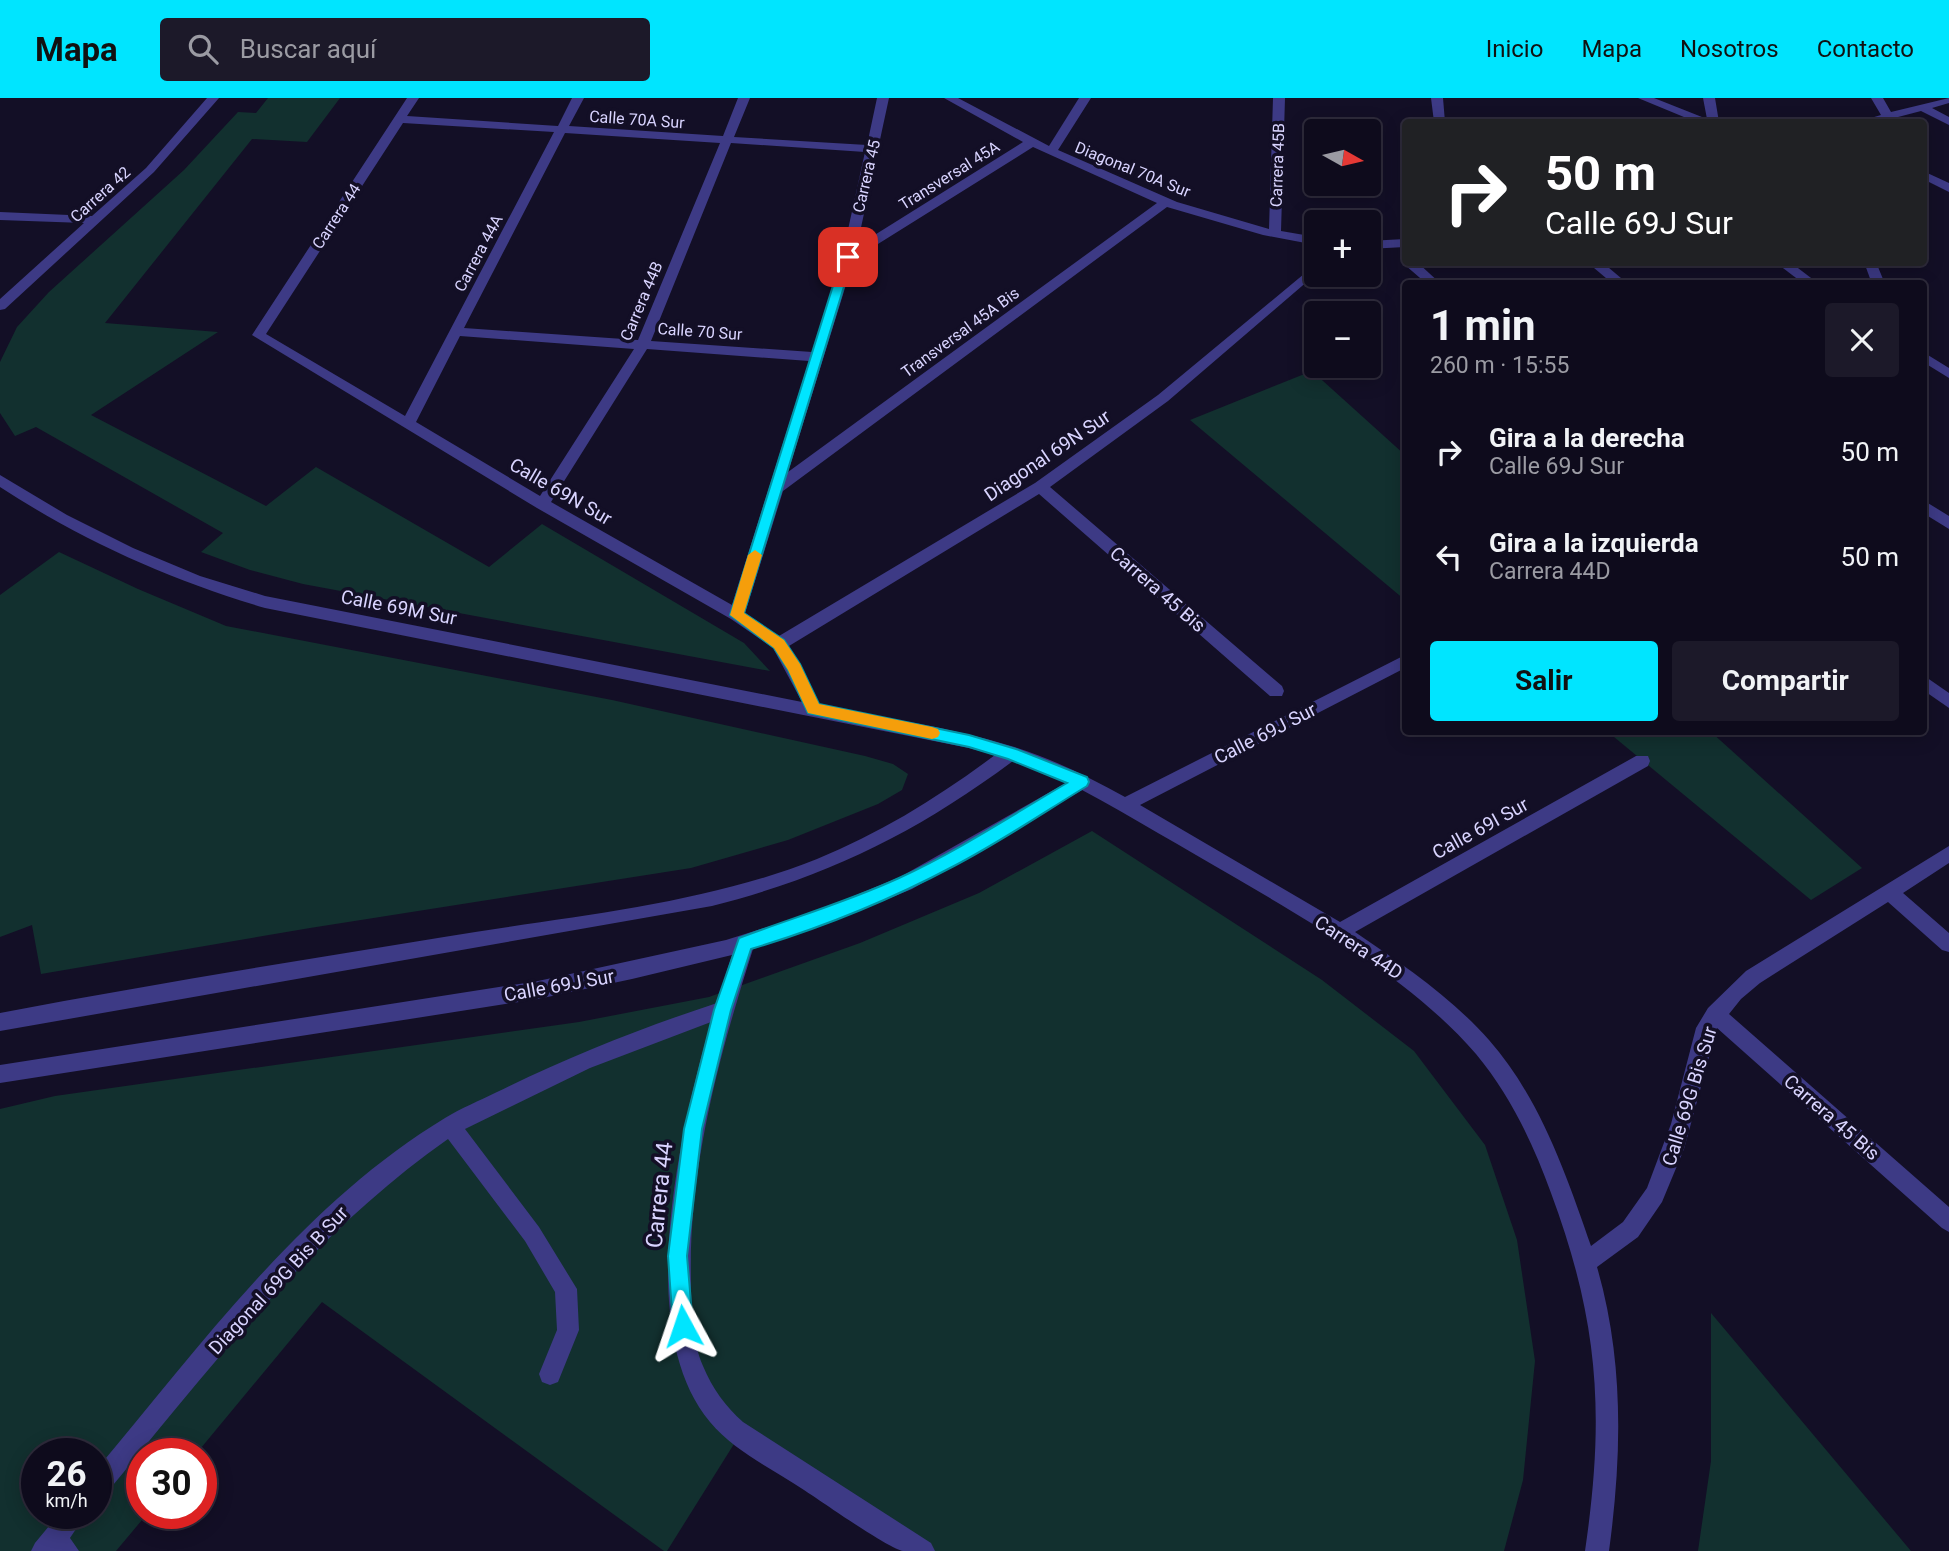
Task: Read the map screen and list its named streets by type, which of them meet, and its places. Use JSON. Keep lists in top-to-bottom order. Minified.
{"streets":{"street":["Calle 70A Sur","Carrera 45B","Diagonal 70A Sur","Transversal 45A","Carrera 45","Carrera 42","Carrera 44","Carrera 44A","Carrera 44B","Calle 70 Sur","Transversal 45A Bis","Diagonal 69N Sur","Calle 69N Sur","Carrera 45 Bis","Calle 69M Sur","Calle 69J Sur","Calle 69I Sur","Carrera 44D","Calle 69G Bis Sur","Diagonal 69G Bis B Sur"]},"crossings":[["Calle 70A Sur","Carrera 45"],["Calle 70A Sur","Carrera 44"],["Calle 70A Sur","Carrera 44A"],["Calle 70A Sur","Carrera 44B"],["Carrera 45B","Diagonal 70A Sur"],["Diagonal 70A Sur","Transversal 45A"],["Diagonal 70A Sur","Transversal 45A Bis"],["Transversal 45A","Carrera 45"],["Carrera 45","Calle 70 Sur"],["Carrera 45","Transversal 45A Bis"],["Carrera 45","Calle 69N Sur"],["Carrera 44","Calle 69N Sur"],["Carrera 44","Calle 69J Sur"],["Carrera 44","Diagonal 69G Bis B Sur"],["Carrera 44A","Calle 70 Sur"],["Carrera 44A","Calle 69N Sur"],["Carrera 44B","Calle 70 Sur"],["Carrera 44B","Calle 69N Sur"],["Diagonal 69N Sur","Calle 69N Sur"],["Diagonal 69N Sur","Carrera 45 Bis"],["Calle 69N Sur","Calle 69M Sur"],["Carrera 45 Bis","Calle 69G Bis Sur"],["Calle 69J Sur","Carrera 44D"],["Calle 69I Sur","Carrera 44D"],["Carrera 44D","Calle 69G Bis Sur"]],"north":"right","page":{"header":"Mapa","search":"Buscar aquí","nav":["Inicio","Mapa","Nosotros","Contacto"],"map_buttons":["+","−"],"turn":["50 m","Calle 69J Sur"],"heading":["1 min","260 m · 15:55"],"list":[{"name":"Gira a la derecha","note":"Calle 69J Sur","value":"50 m"},{"name":"Gira a la izquierda","note":"Carrera 44D","value":"50 m"}],"buttons":["Salir","Compartir"],"speed":"26 km/h","limit":"30"}}
